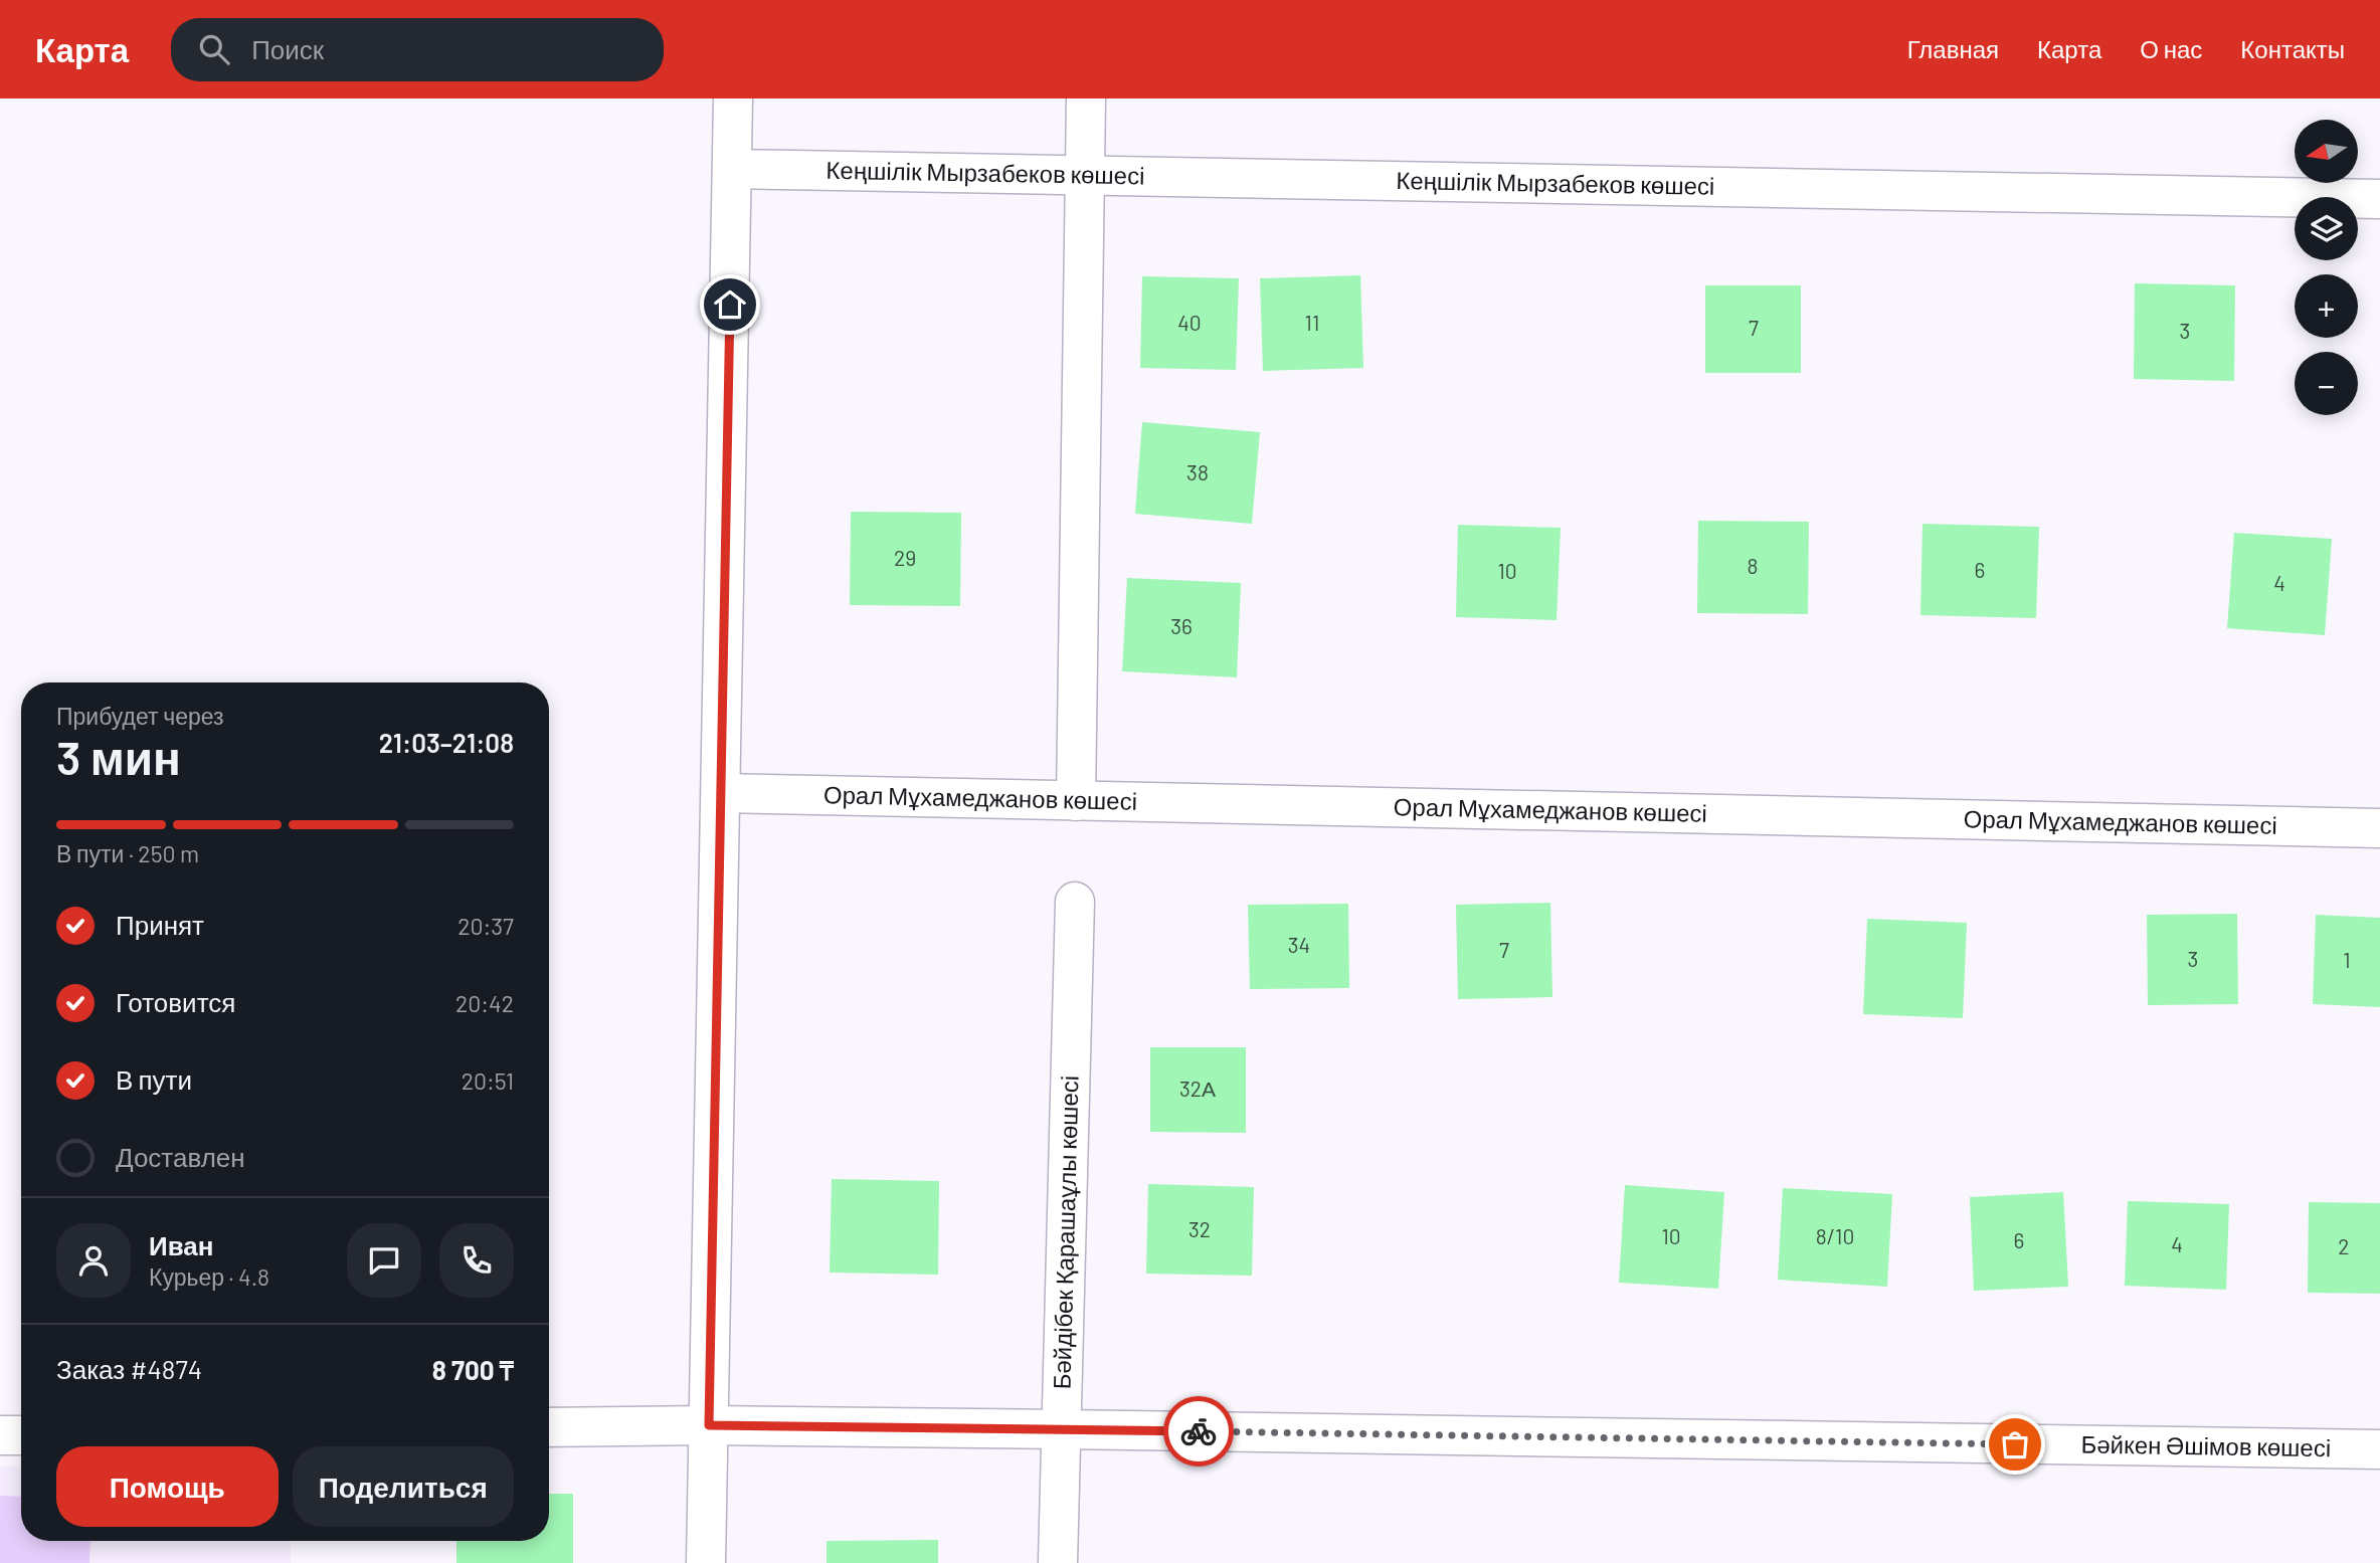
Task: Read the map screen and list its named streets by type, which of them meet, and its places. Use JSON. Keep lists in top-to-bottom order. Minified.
{"streets":{"street":["Кеңшілік Мырзабеков көшесі","Орал Мұхамеджанов көшесі","Бәйдібек Қарашаұлы көшесі","Бәйкен Әшімов көшесі"]},"crossings":[["Бәйдібек Қарашаұлы көшесі","Бәйкен Әшімов көшесі"]],"house_numbers":["40","11","7","3","38","29","8","6","10","4","36","34","7","3","1","32А","32","10","8/10","6","4","2"],"north":"left","page":{"header":"Карта","search":"Поиск","nav":["Главная","Карта","О нас","Контакты"],"map_buttons":["+","−"],"heading":["3 мин","Прибудет через","21:03–21:08"],"panel":["Иван","Курьер · 4.8","Заказ #4874","8 700 ₸"],"bar":"В пути · 250 m","list":[["Принят","20:37"],["Готовится","20:42"],["В пути","20:51"],"Доставлен"],"buttons":["Помощь","Поделиться"]}}
